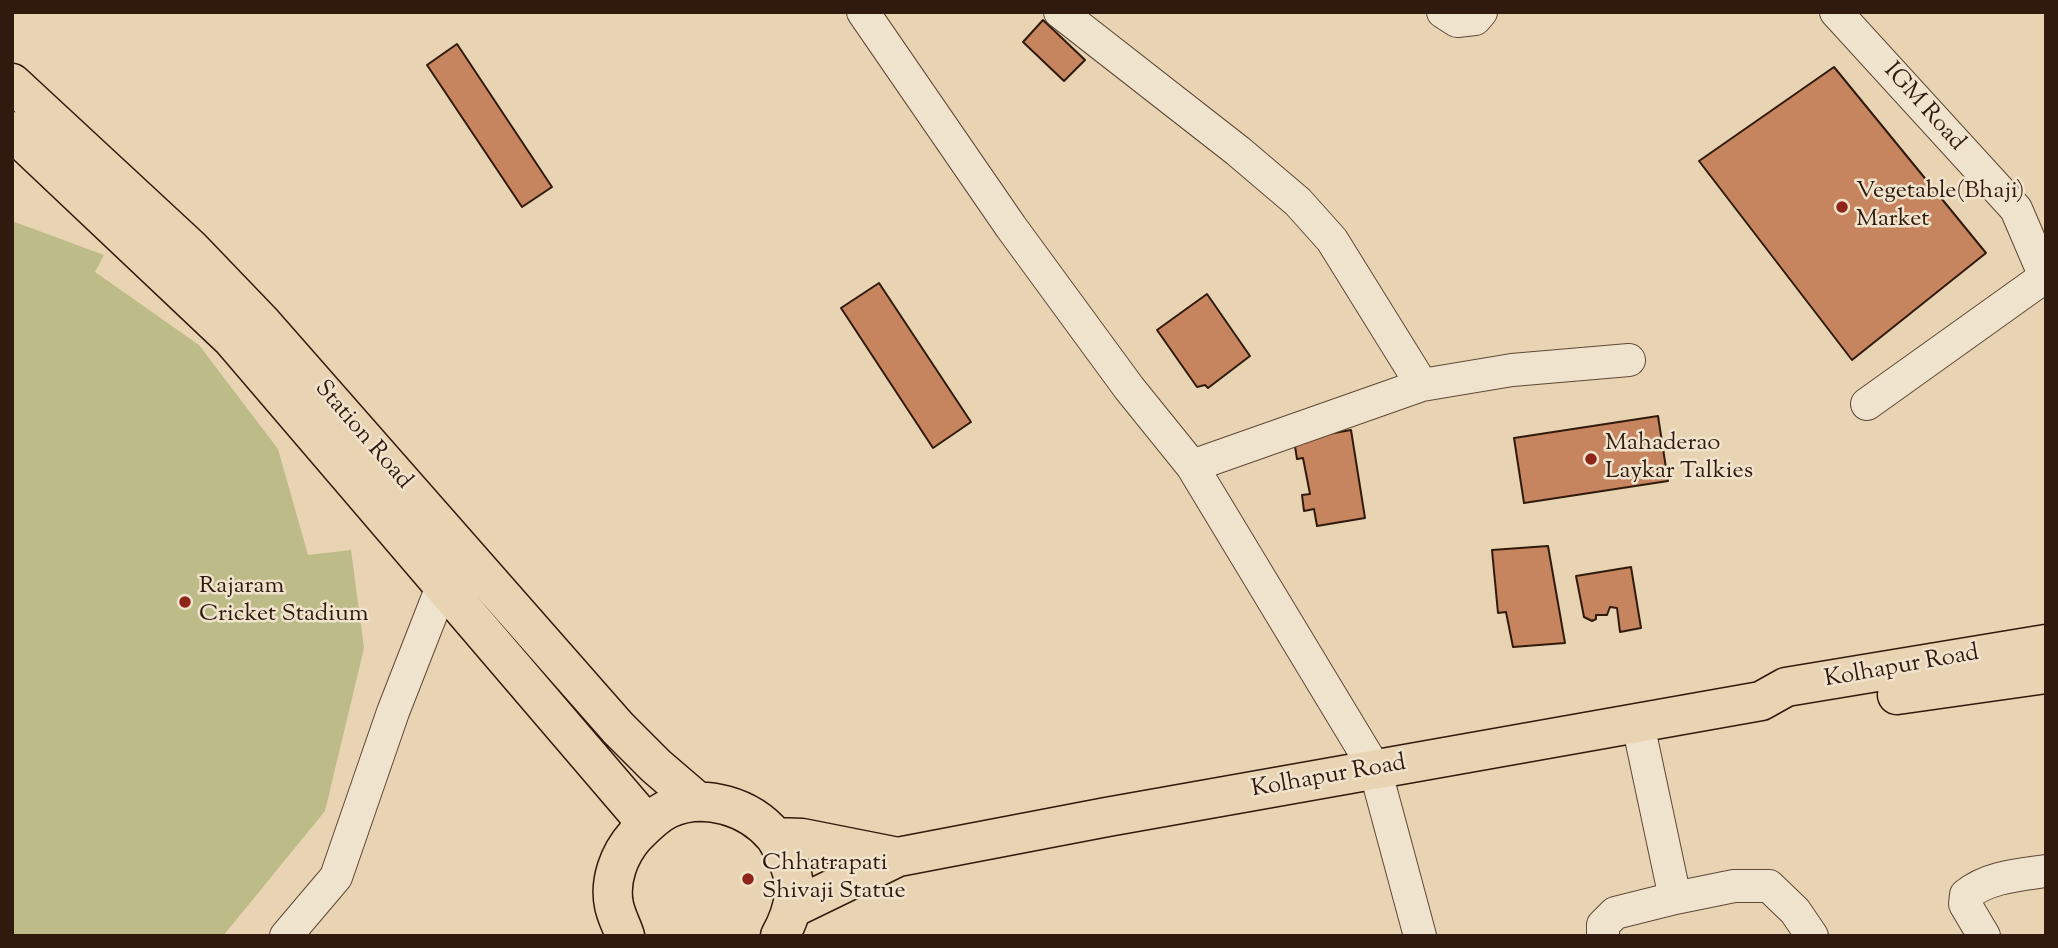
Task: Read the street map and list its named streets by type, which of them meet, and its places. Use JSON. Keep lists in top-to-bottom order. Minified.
{"streets":{"main road":["Station Road","Kolhapur Road"],"street":["IGM Road"]},"places":["Vegetable(Bhaji) Market","Mahaderao Laykar Talkies","Rajaram Cricket Stadium","Chhatrapati Shivaji Statue"]}
